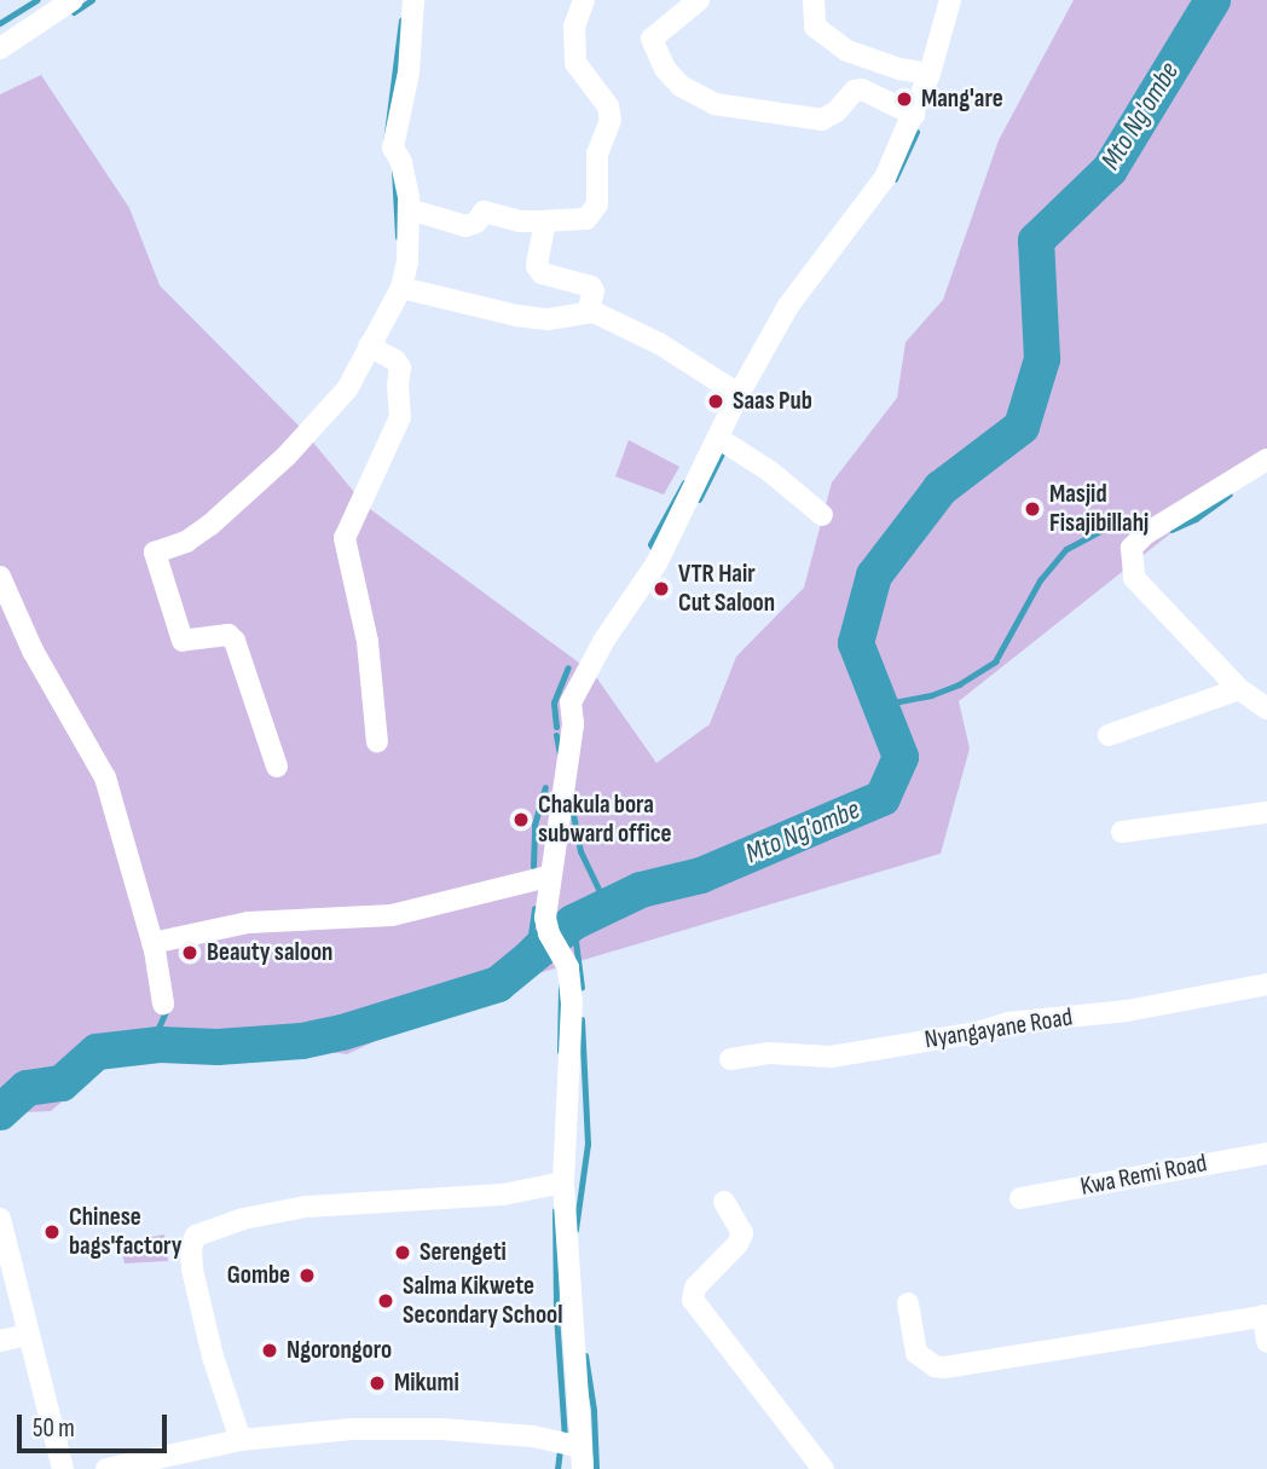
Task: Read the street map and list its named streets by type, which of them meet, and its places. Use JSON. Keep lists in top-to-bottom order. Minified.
{"streets":{"street":["Nyangayane Road","Kwa Remi Road"]},"water":["Mto Ng'ombe"],"places":["Mang'are","Saas Pub","Masjid Fisajibillahj","VTR Hair Cut Saloon","Chakula bora subward office","Beauty saloon","Chinese bags'factory","Serengeti","Gombe","Salma Kikwete Secondary School","Ngorongoro","Mikumi"],"scale_bar":"50 m"}
